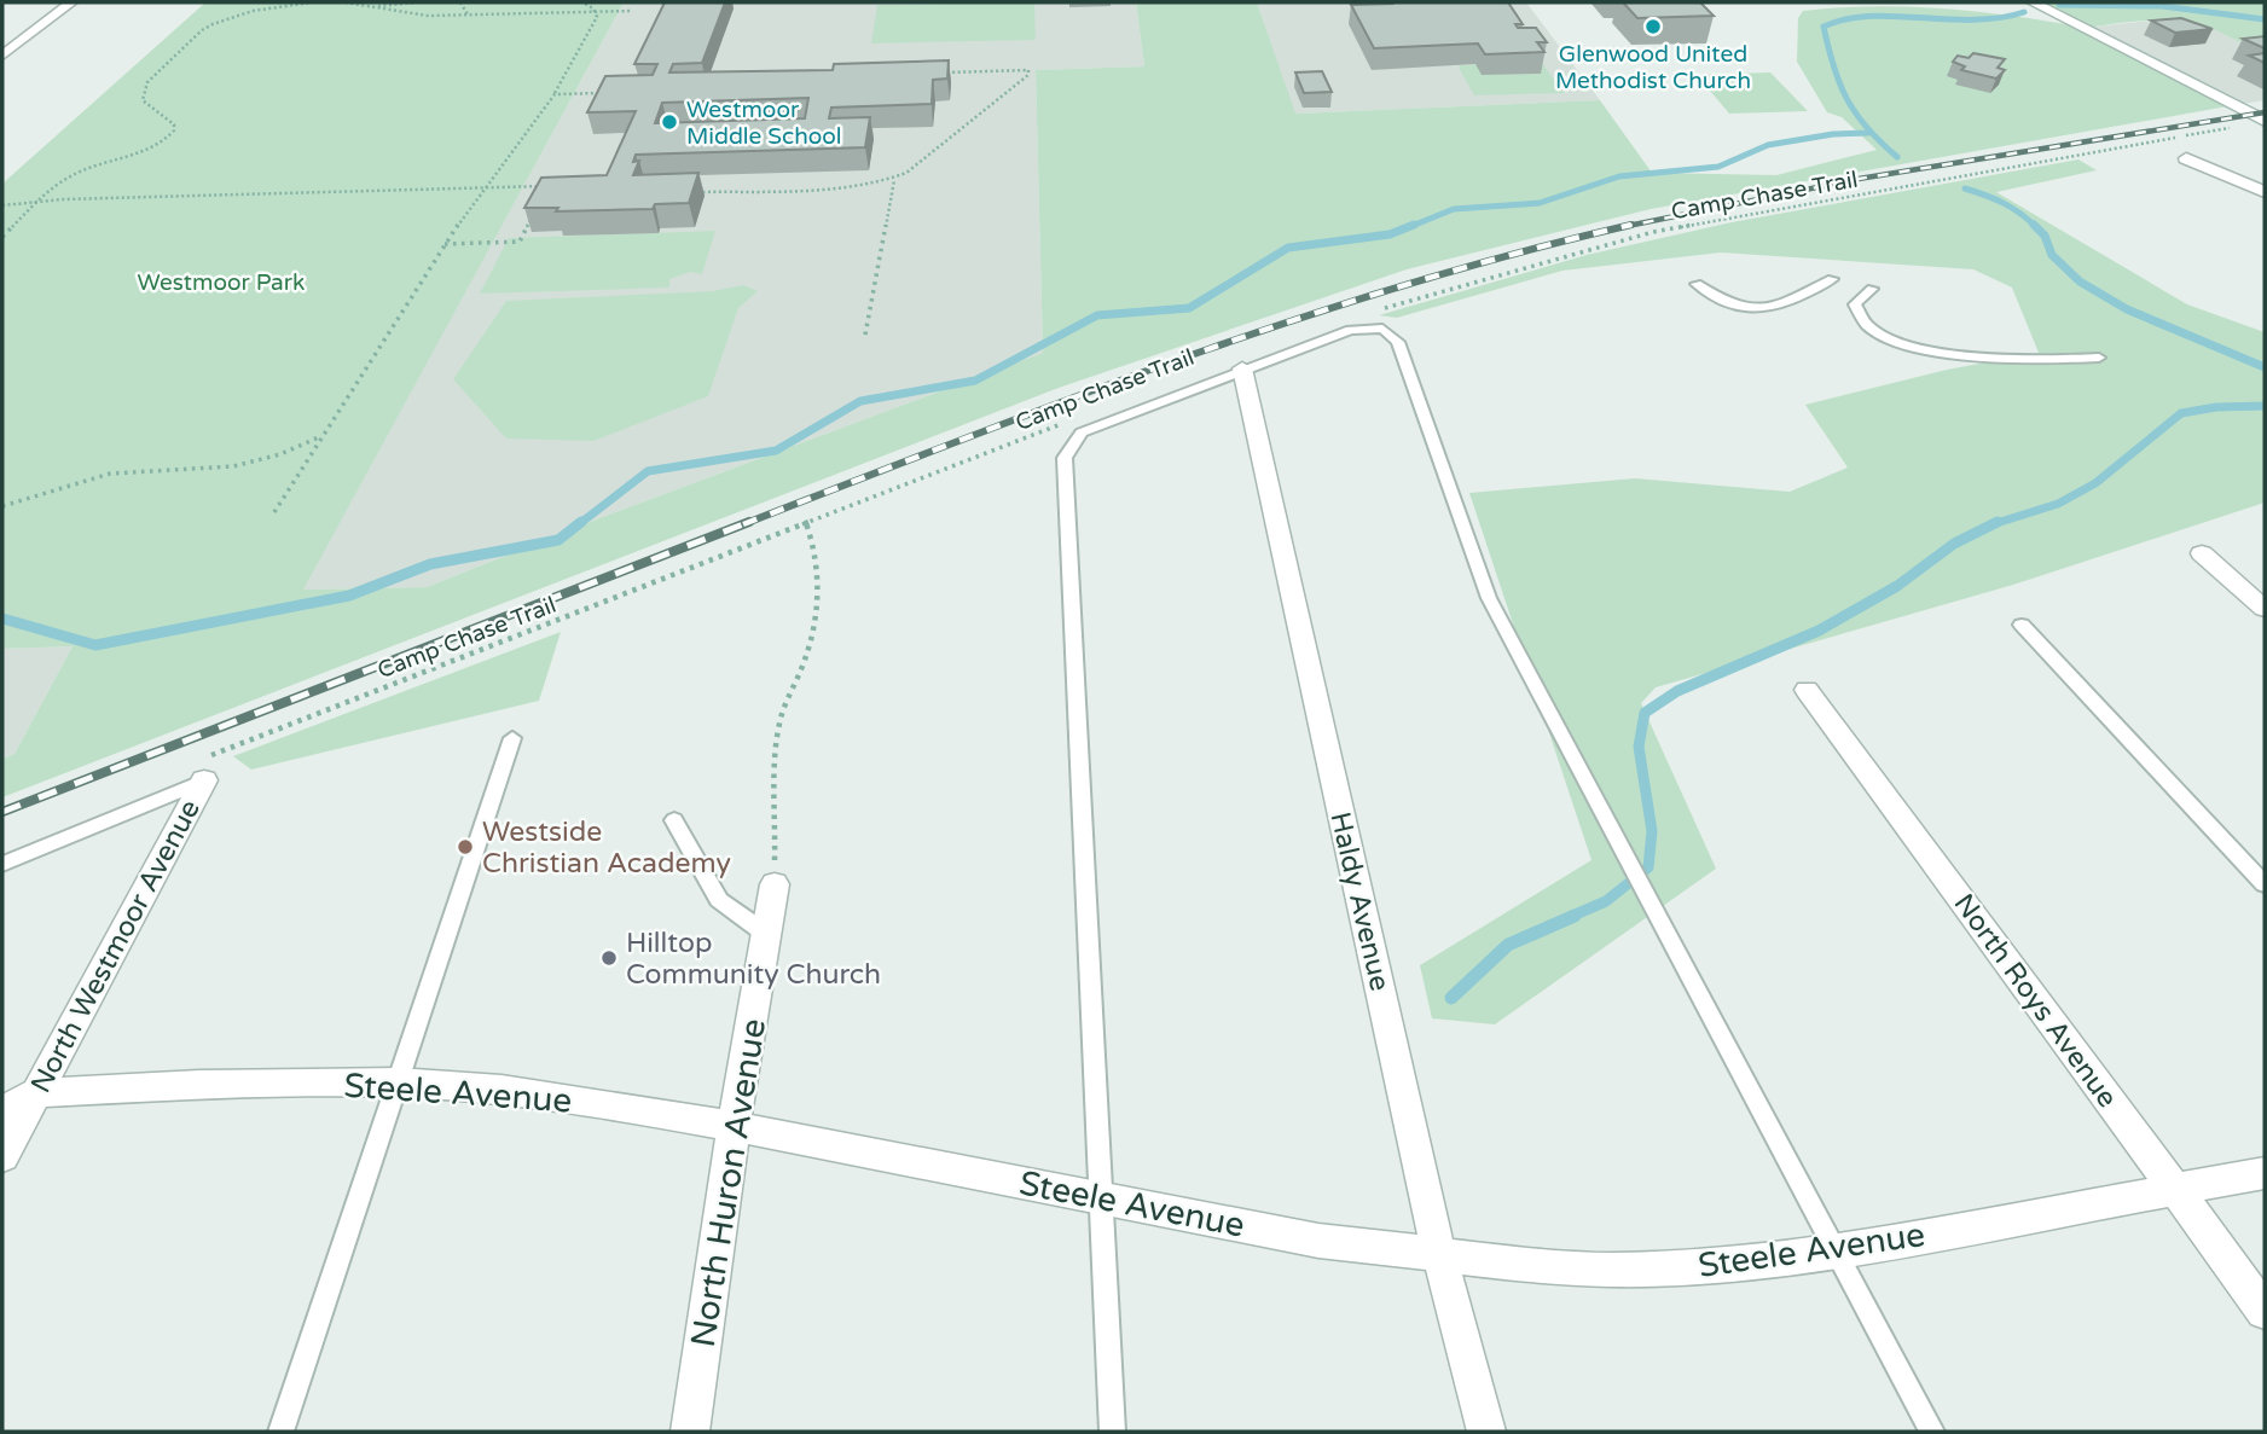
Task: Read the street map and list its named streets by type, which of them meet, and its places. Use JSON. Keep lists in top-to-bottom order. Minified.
{"streets":{"street":["Haldy Avenue","North Westmoor Avenue","North Roys Avenue","Steele Avenue","North Huron Avenue"],"path":["Camp Chase Trail"]},"crossings":[["Camp Chase Trail","North Westmoor Avenue"],["Haldy Avenue","Steele Avenue"],["North Westmoor Avenue","Steele Avenue"],["North Roys Avenue","Steele Avenue"],["Steele Avenue","North Huron Avenue"]],"parks":["Westmoor Park"],"places":["Glenwood United Methodist Church","Westmoor Middle School","Westside Christian Academy","Hilltop Community Church"]}
